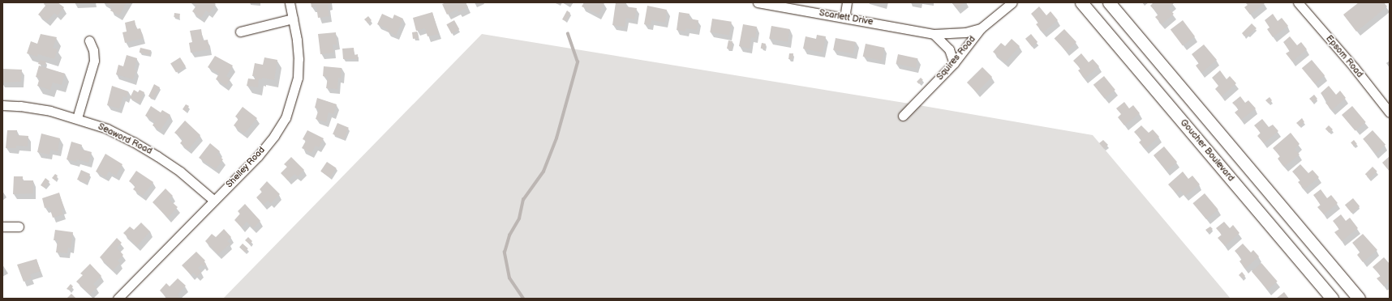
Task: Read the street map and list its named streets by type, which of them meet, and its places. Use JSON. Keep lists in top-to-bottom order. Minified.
{"streets":{"main road":["Goucher Boulevard"],"street":["Scarlett Drive","Epsom Road","Squires Road","Seaword Road","Shelley Road"]},"crossings":[["Scarlett Drive","Squires Road"],["Seaword Road","Shelley Road"]]}
